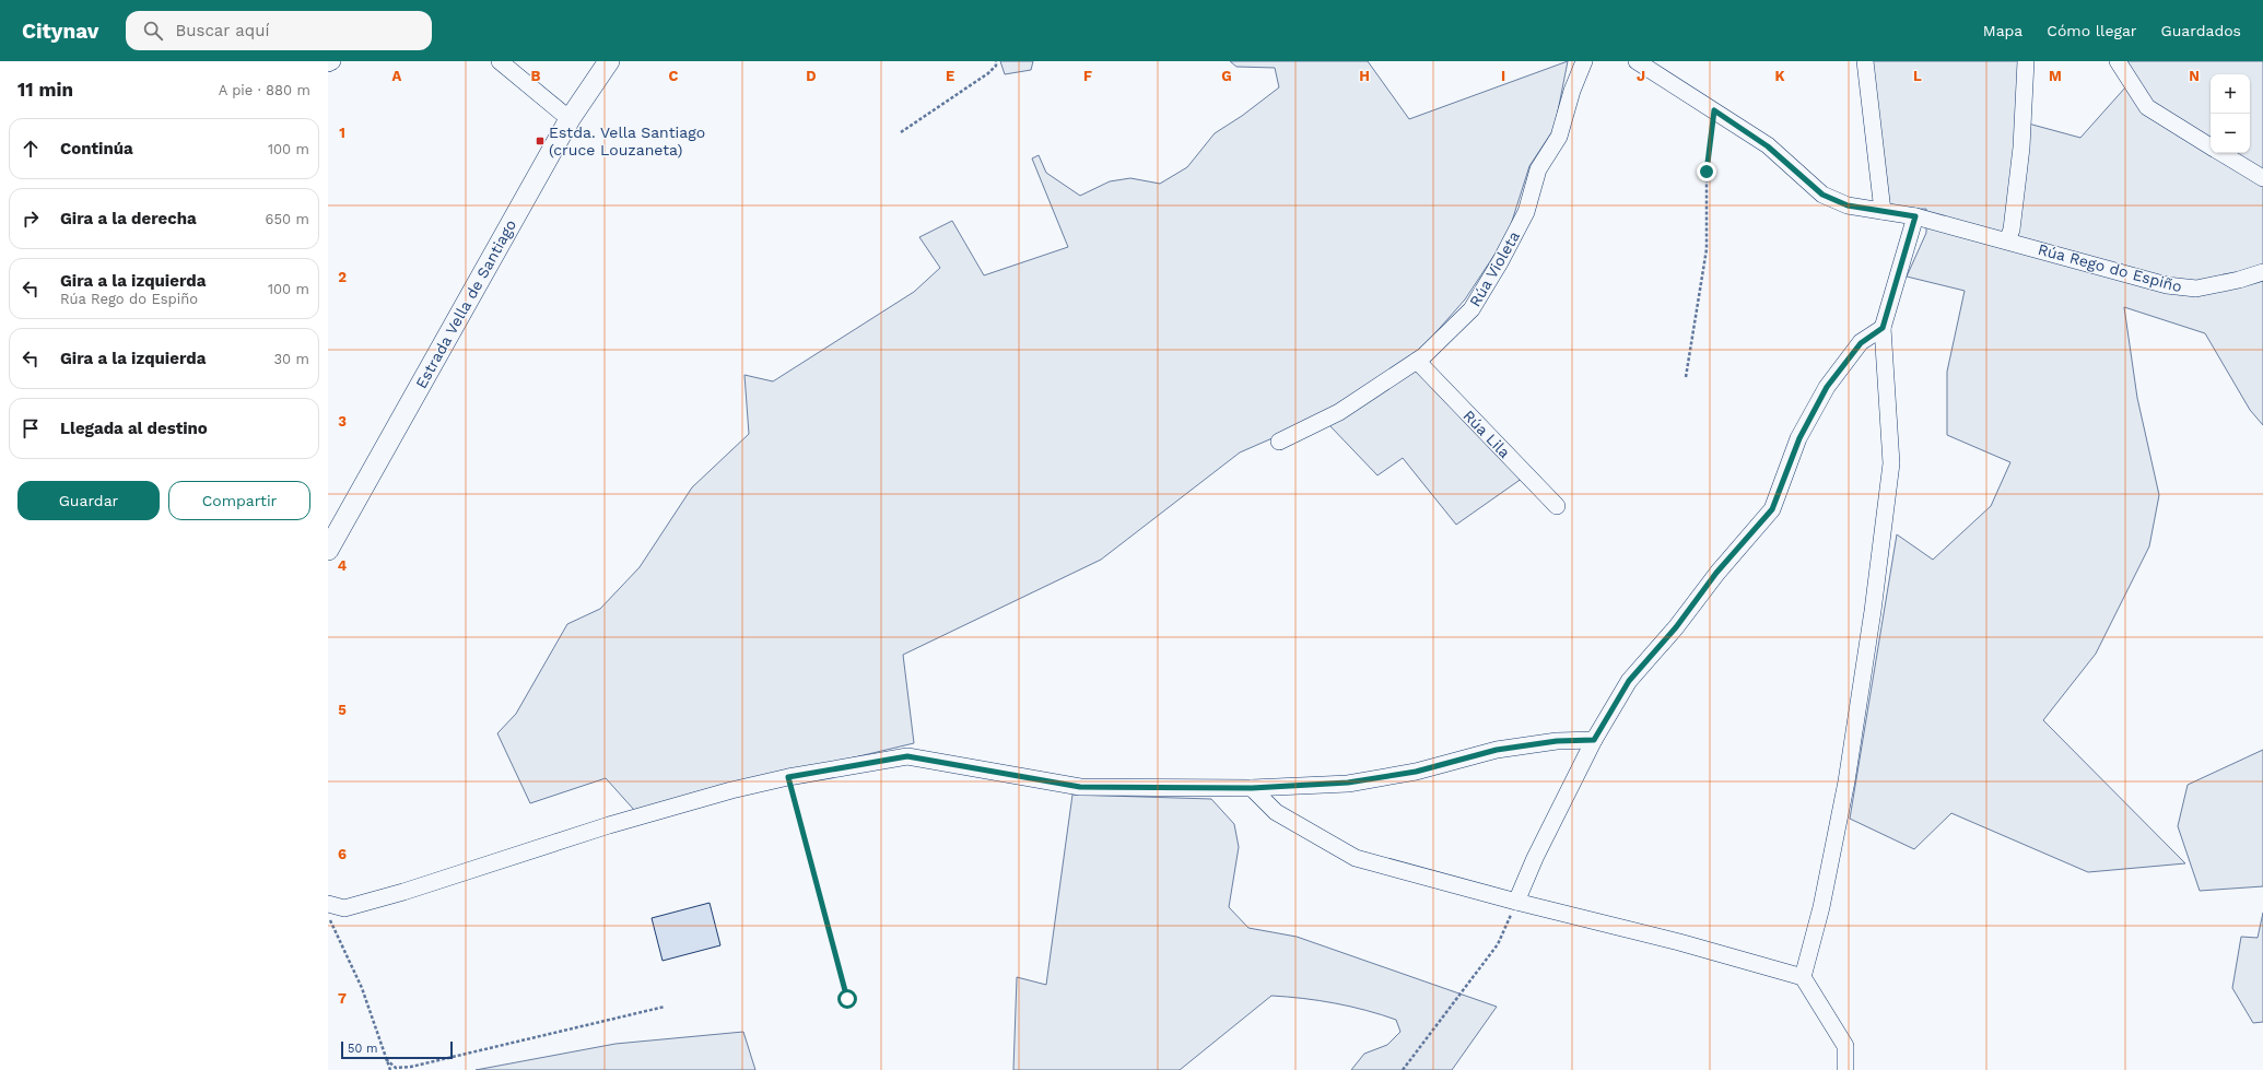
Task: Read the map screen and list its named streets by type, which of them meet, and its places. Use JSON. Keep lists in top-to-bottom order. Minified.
{"streets":{"main road":["Estrada Vella de Santiago"],"street":["Rúa Rego do Espiño","Rúa Violeta","Rúa Lila"]},"crossings":[["Rúa Violeta","Rúa Lila"]],"places":{"transit":["Estda. Vella Santiago (cruce Louzaneta)"]},"scale_bar":"50 m","page":{"header":"Citynav","search":"Buscar aquí","nav":["Mapa","Cómo llegar","Guardados"],"heading":["11 min","A pie · 880 m"],"map_buttons":["+","−"],"list":[["Continúa","100 m"],["Gira a la derecha","650 m"],["Gira a la izquierda","Rúa Rego do Espiño","100 m"],["Gira a la izquierda","30 m"],"Llegada al destino"],"buttons":["Guardar","Compartir"],"scale":"50 m"},"grid":{"columns":["A","B","C","D","E","F","G","H","I","J","K","L","M","N"],"rows":["1","2","3","4","5","6","7"]}}
